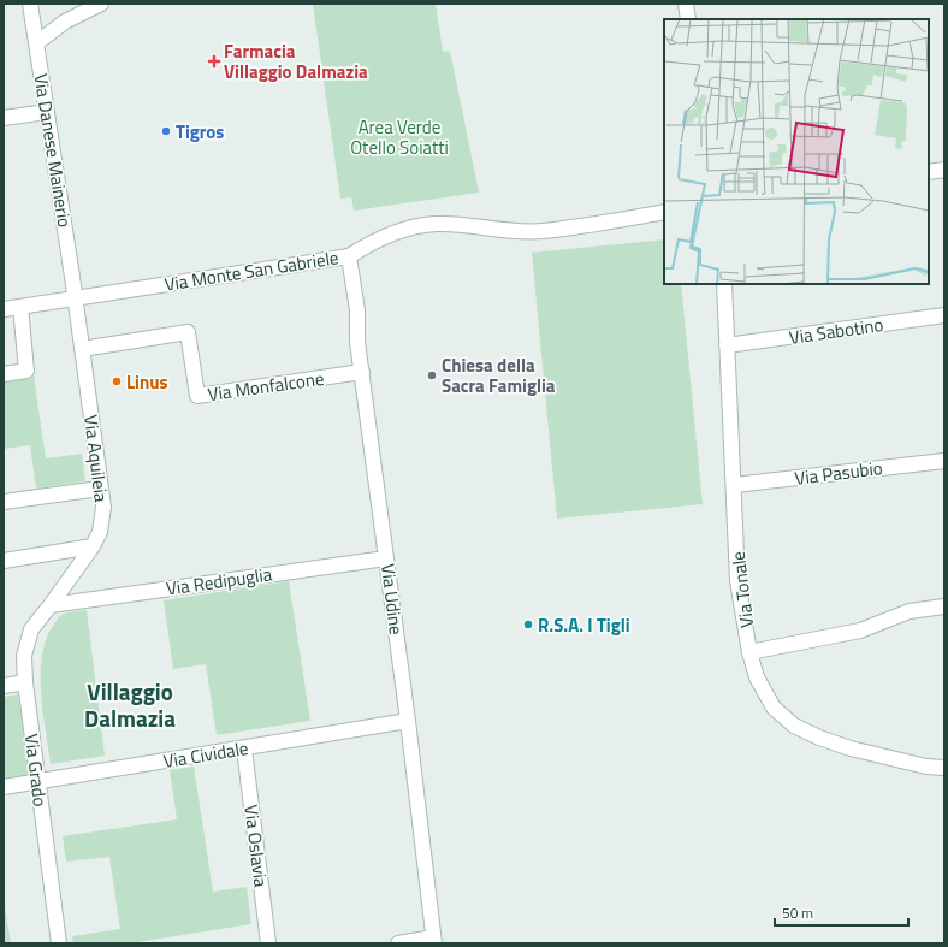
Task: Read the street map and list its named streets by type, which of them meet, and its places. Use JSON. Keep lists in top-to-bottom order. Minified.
{"streets":{"street":["Via Danese Mainerio","Via Monte San Gabriele","Via Sabotino","Via Monfalcone","Via Aquileia","Via Pasubio","Via Redipuglia","Via Tonale","Via Udine","Via Cividale","Via Grado","Via Oslavia"]},"crossings":[["Via Danese Mainerio","Via Monte San Gabriele"],["Via Danese Mainerio","Via Aquileia"],["Via Monte San Gabriele","Via Aquileia"],["Via Monte San Gabriele","Via Udine"],["Via Sabotino","Via Tonale"],["Via Monfalcone","Via Aquileia"],["Via Monfalcone","Via Udine"],["Via Aquileia","Via Redipuglia"],["Via Aquileia","Via Grado"],["Via Pasubio","Via Tonale"],["Via Redipuglia","Via Udine"],["Via Redipuglia","Via Grado"],["Via Udine","Via Cividale"],["Via Cividale","Via Grado"],["Via Cividale","Via Oslavia"]],"districts":["Villaggio Dalmazia"],"parks":["Area Verde Otello Soiatti"],"places":{"health":["Farmacia Villaggio Dalmazia"],"other":["Tigros","Chiesa della Sacra Famiglia","Linus","R.S.A. I Tigli"]},"scale_bar":"50 m"}
